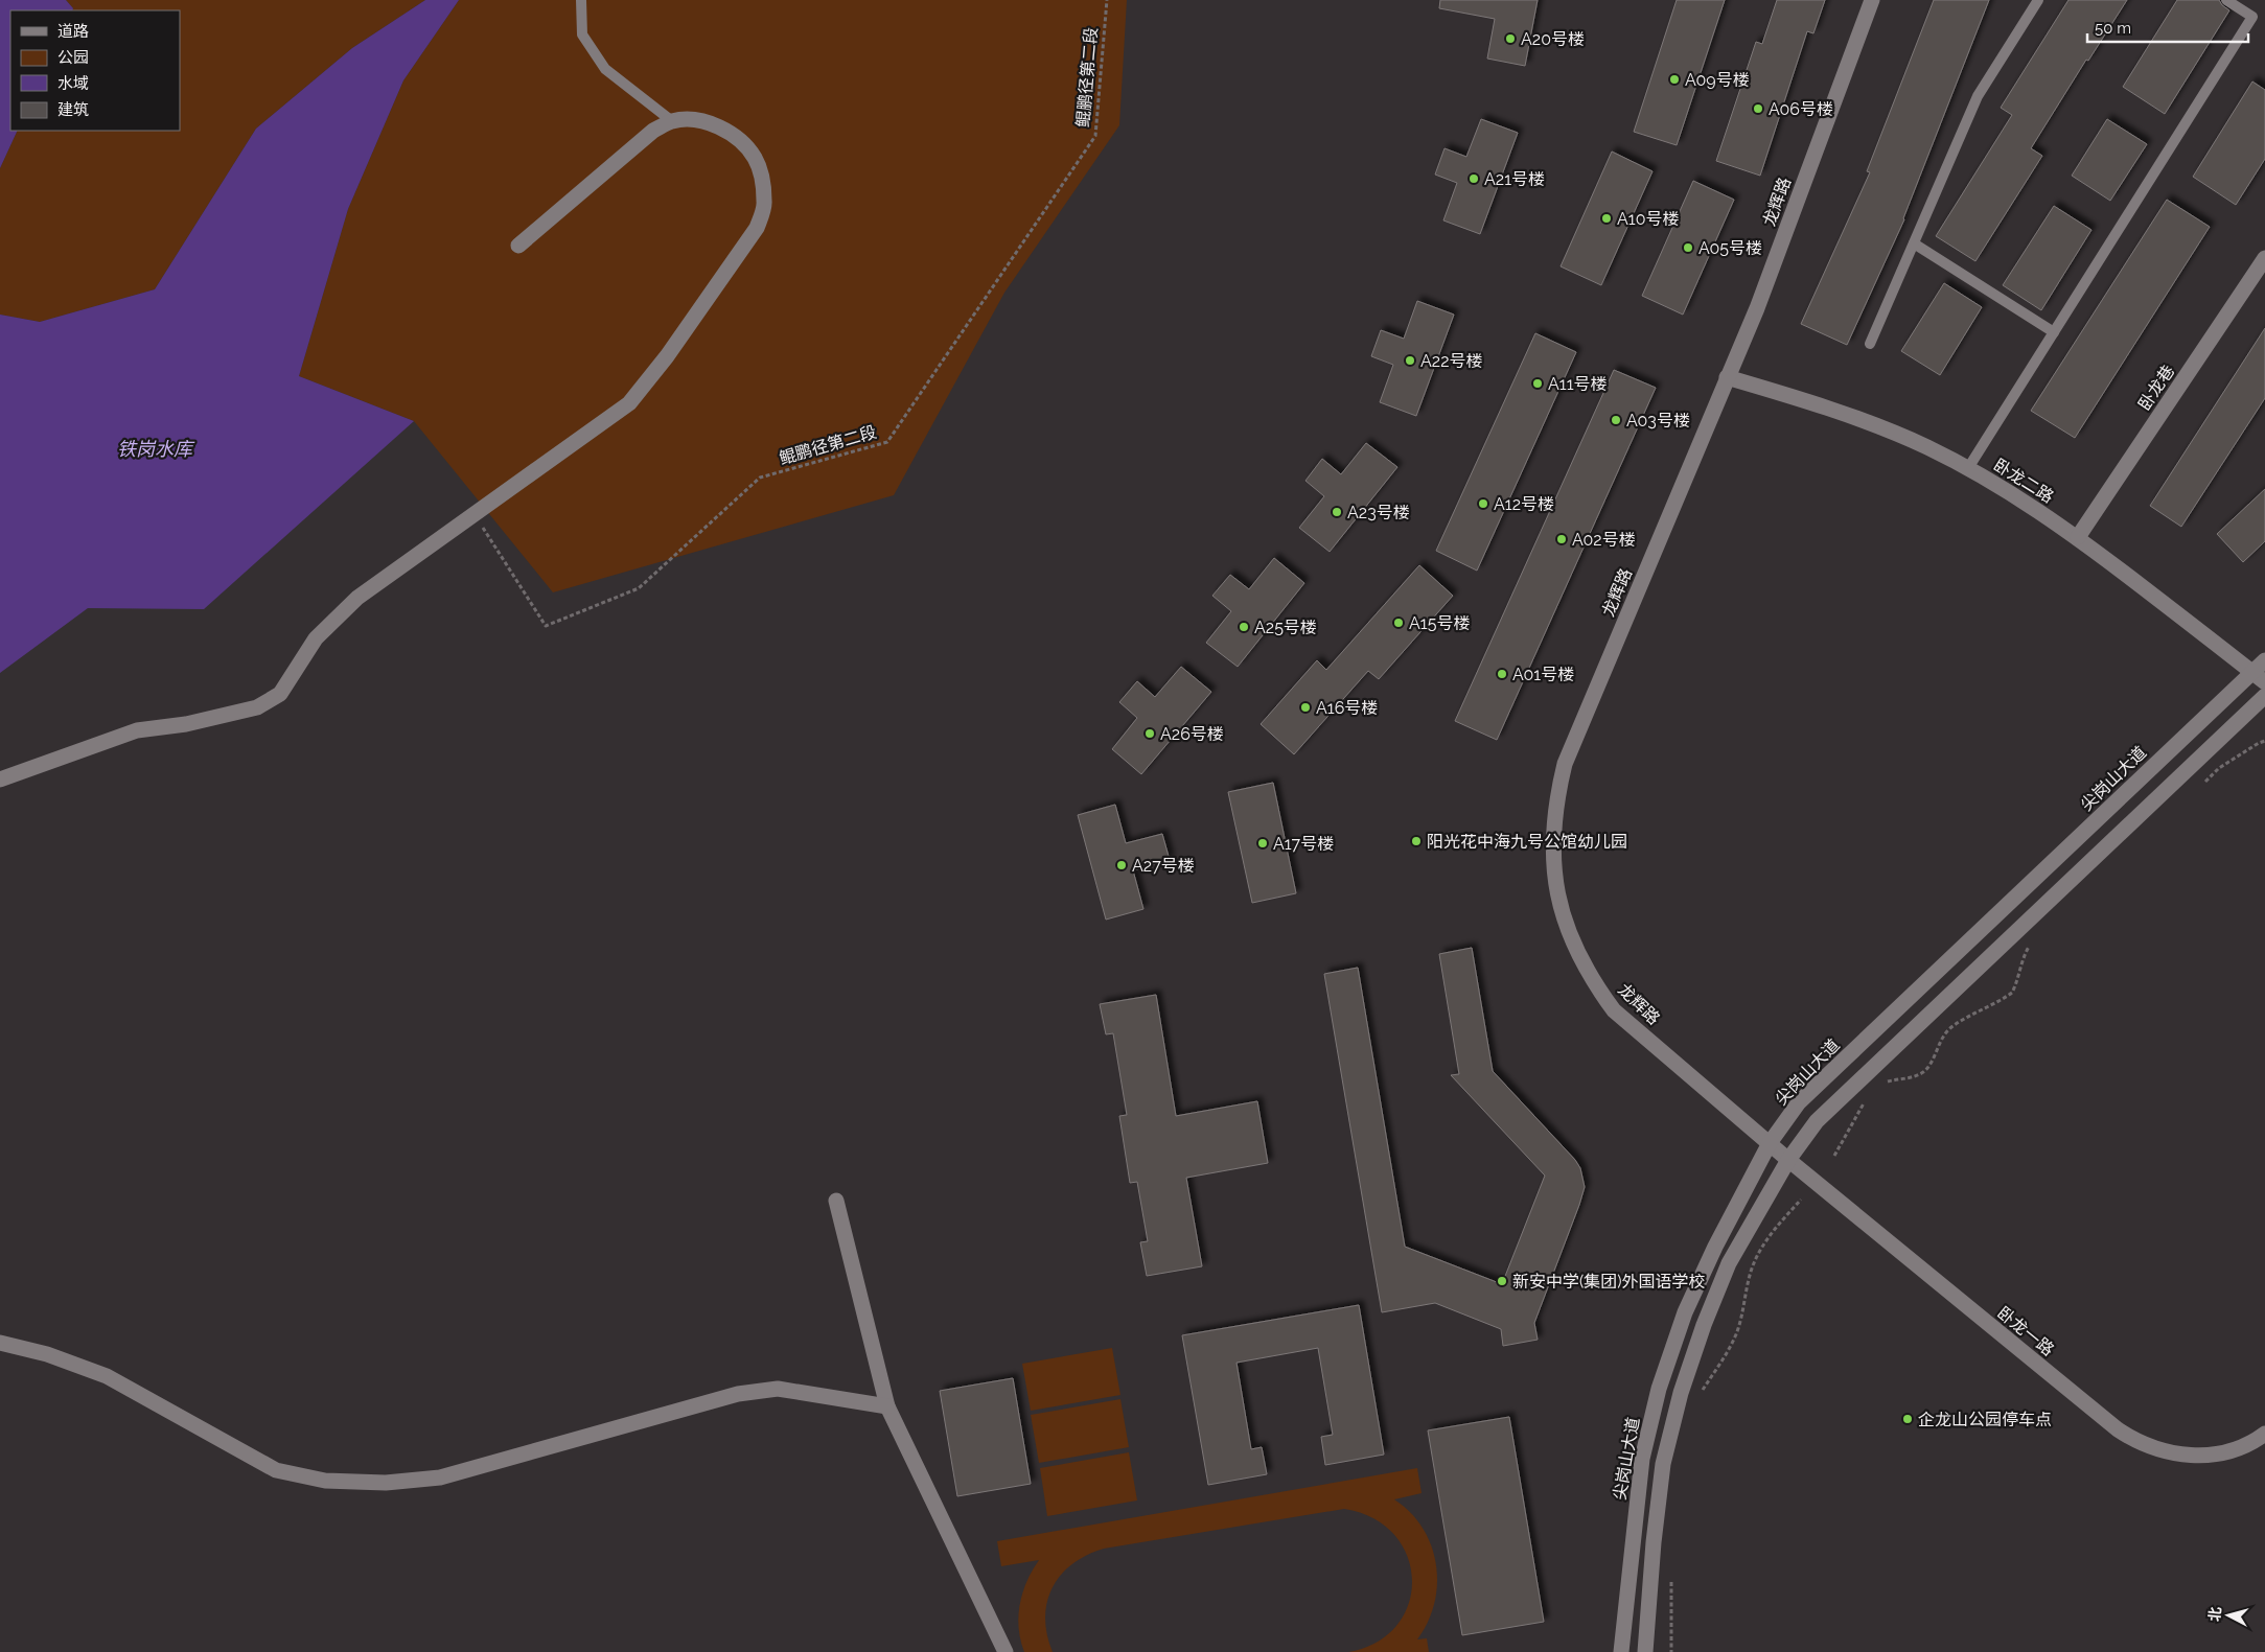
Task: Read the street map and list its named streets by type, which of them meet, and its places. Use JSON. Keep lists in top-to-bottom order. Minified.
{"streets":{"street":["龙辉路","卧龙巷","卧龙二路","尖岗山大道","卧龙一路"],"path":["鲲鹏径第二段"]},"crossings":[["龙辉路","卧龙二路"],["龙辉路","尖岗山大道"],["龙辉路","卧龙一路"],["卧龙巷","卧龙二路"],["卧龙二路","尖岗山大道"]],"water":["铁岗水库"],"places":["A20号楼","A09号楼","A06号楼","A21号楼","A10号楼","A05号楼","A22号楼","A11号楼","A03号楼","A12号楼","A23号楼","A02号楼","A15号楼","A25号楼","A01号楼","A16号楼","A26号楼","阳光花中海九号公馆幼儿园","A17号楼","A27号楼","新安中学(集团)外国语学校","企龙山公园停车点"],"legend":["道路","公园","水域","建筑"],"scale_bar":"50 m","north":"left"}
